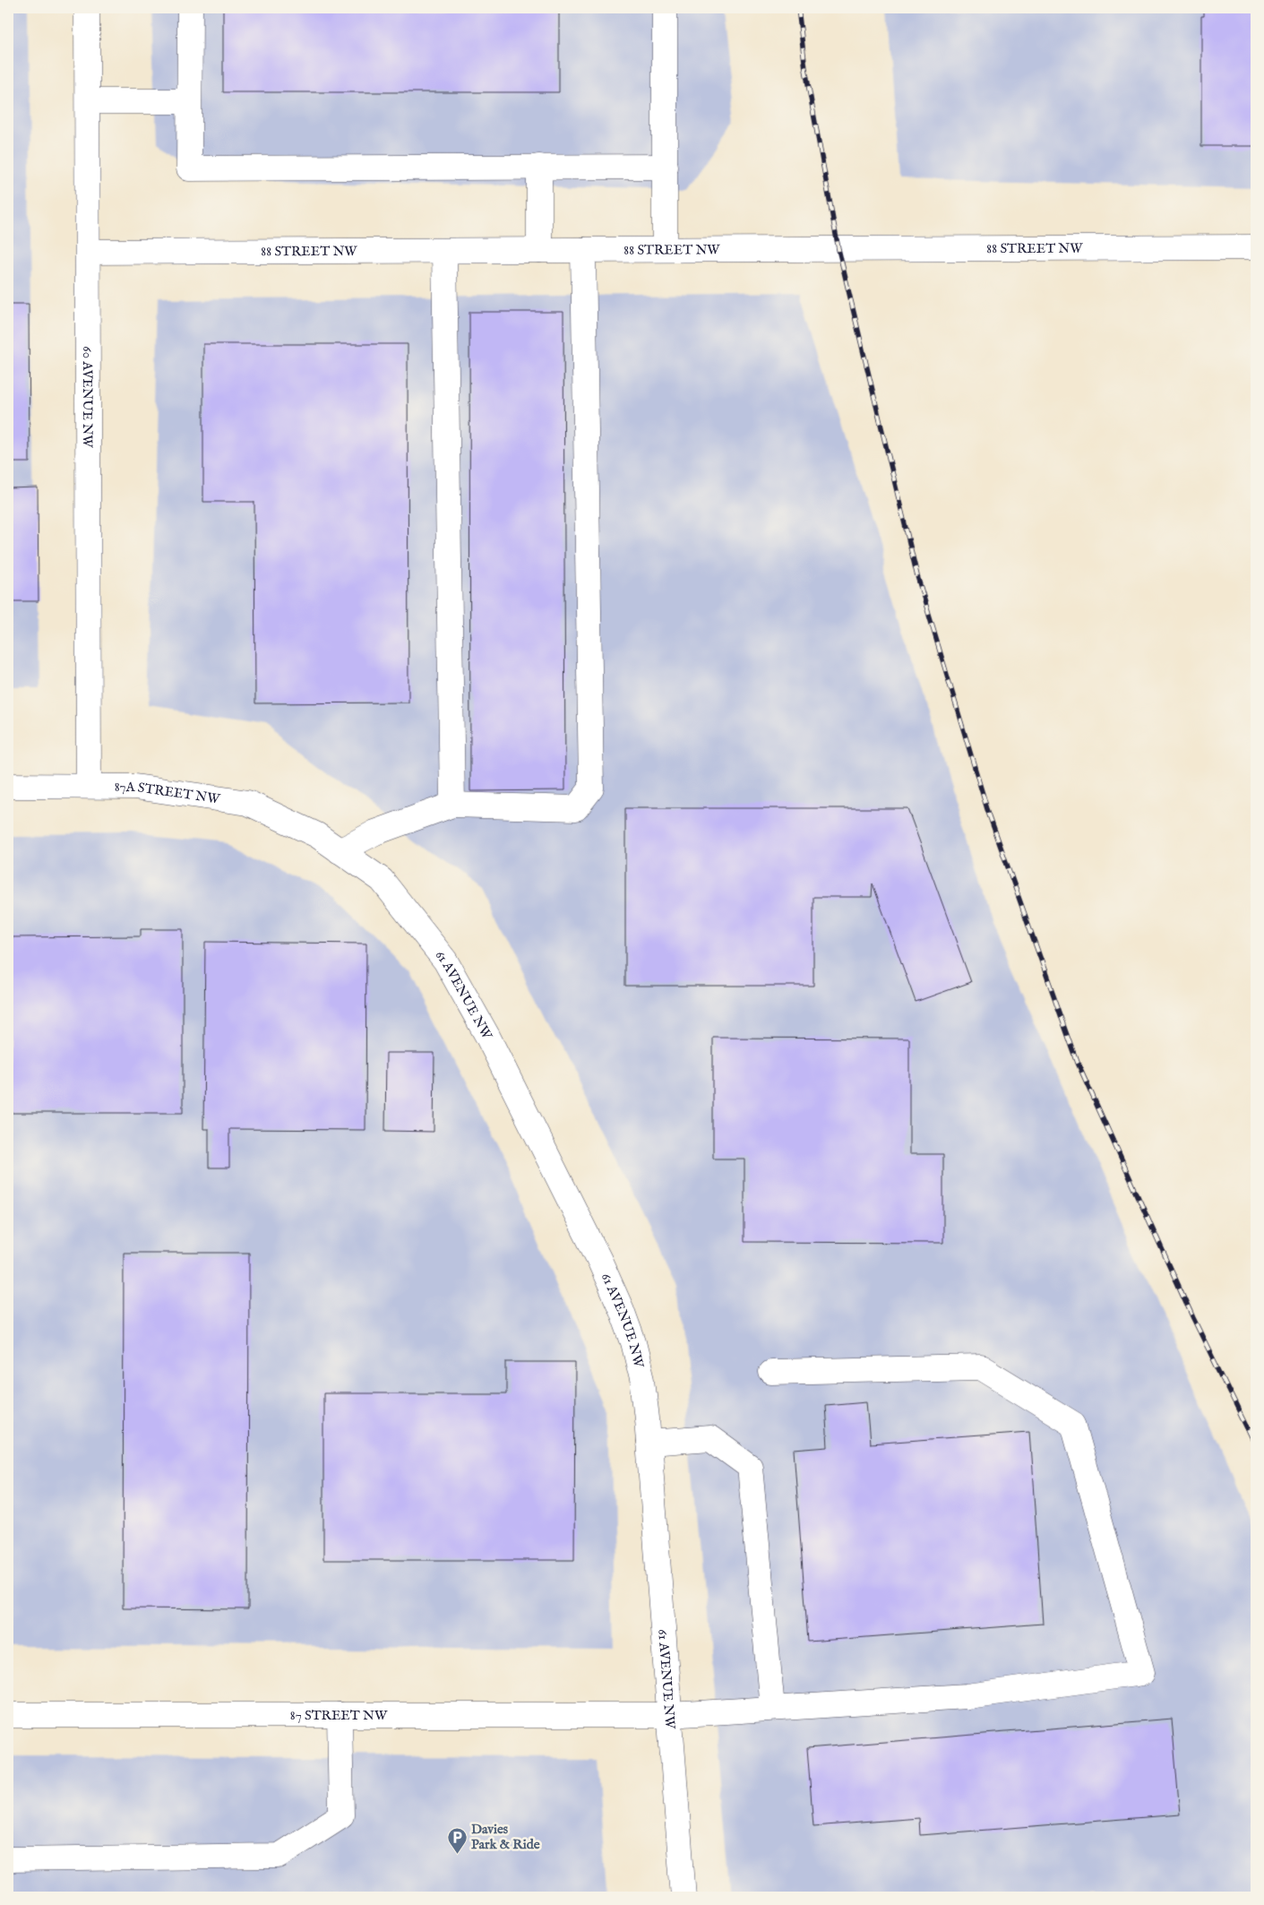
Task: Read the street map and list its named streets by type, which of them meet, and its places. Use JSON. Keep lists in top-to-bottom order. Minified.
{"streets":{"street":["88 STREET NW","60 AVENUE NW","87A STREET NW","61 AVENUE NW","87 STREET NW"]},"crossings":[["88 STREET NW","60 AVENUE NW"],["60 AVENUE NW","87A STREET NW"],["87A STREET NW","61 AVENUE NW"],["61 AVENUE NW","87 STREET NW"]],"places":{"parking":["Davies Park & Ride"]}}
